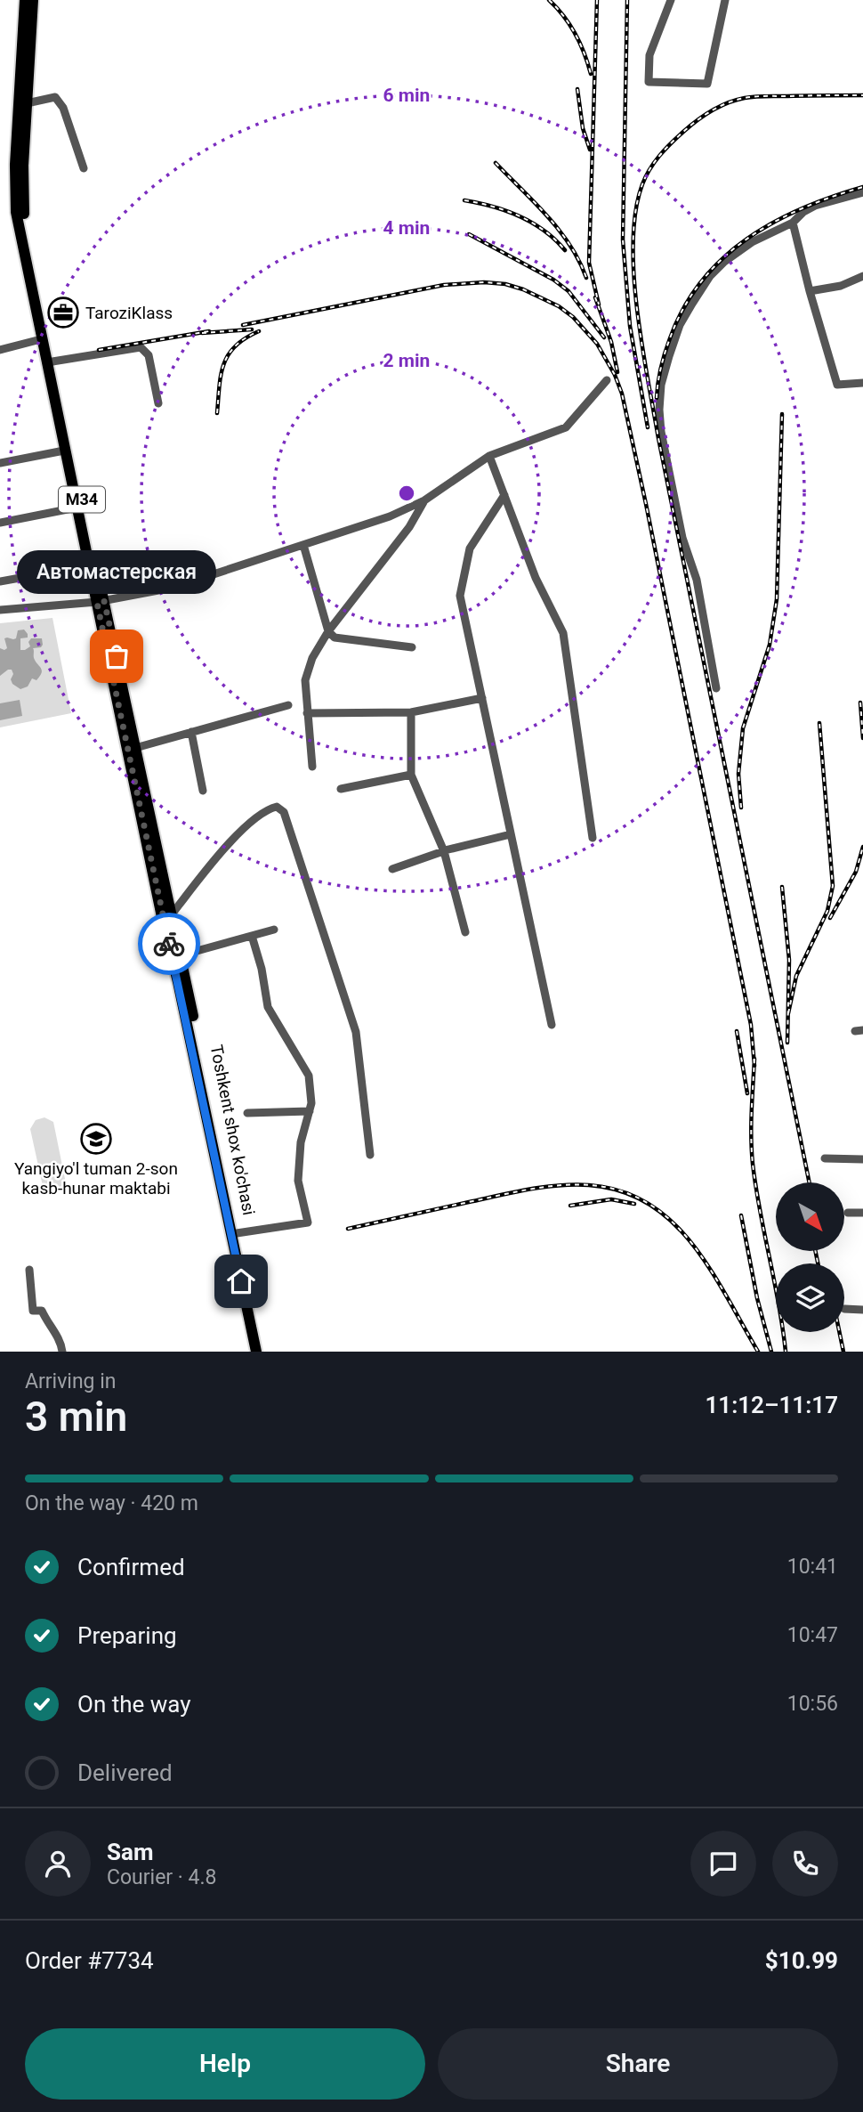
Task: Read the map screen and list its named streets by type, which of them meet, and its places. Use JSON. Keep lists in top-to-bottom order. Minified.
{"streets":{"main road":["M34","Toshkent shox ko'chasi"]},"crossings":[["M34","Toshkent shox ko'chasi"]],"places":{"office":["TaroziKlass"],"other":["Автомастерская"],"school or university":["Yangiyo'l tuman 2-son kasb-hunar maktabi"]},"north":"bottom right","page":{"bubble":"Автомастерская","heading":["3 min","Arriving in","11:12–11:17"],"panel":["Sam","Courier · 4.8","Order #7734","$10.99"],"bar":"On the way · 420 m","list":[["Confirmed","10:41"],["Preparing","10:47"],["On the way","10:56"],"Delivered"],"buttons":["Help","Share"]},"rings":["6 min","4 min","2 min"]}
